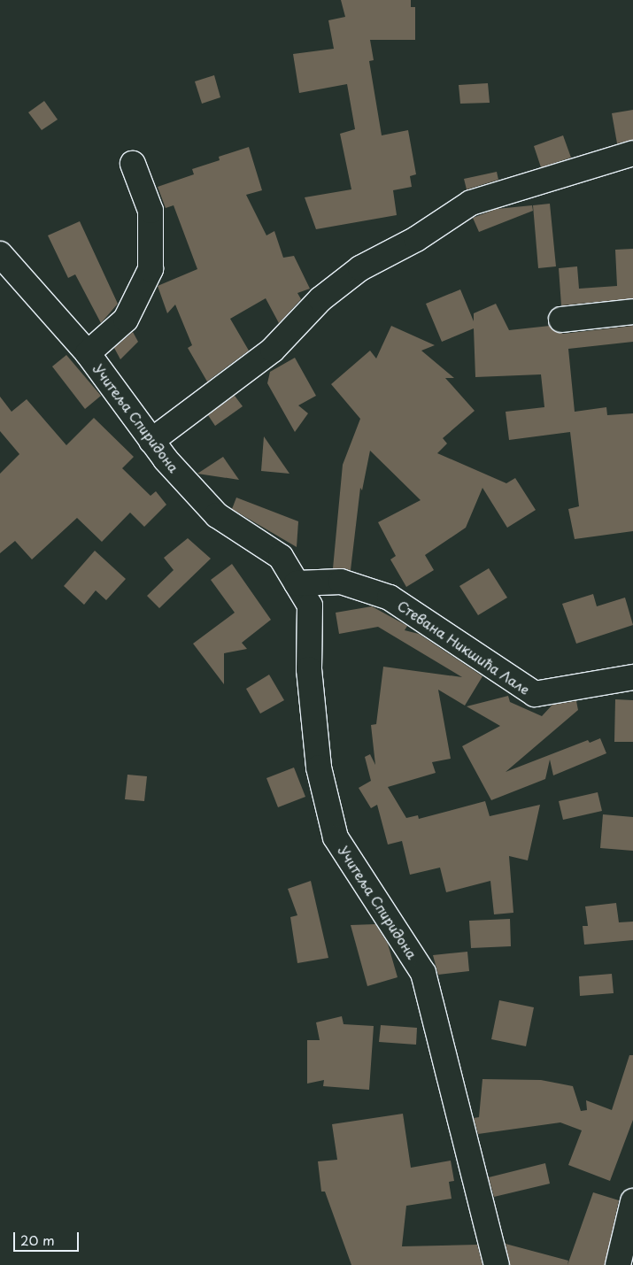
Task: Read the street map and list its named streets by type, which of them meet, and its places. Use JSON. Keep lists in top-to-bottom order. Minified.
{"streets":{"street":["Учитеља Спиридона","Стевана Никшића Лале"]},"crossings":[["Учитеља Спиридона","Стевана Никшића Лале"]],"scale_bar":"20 m"}
